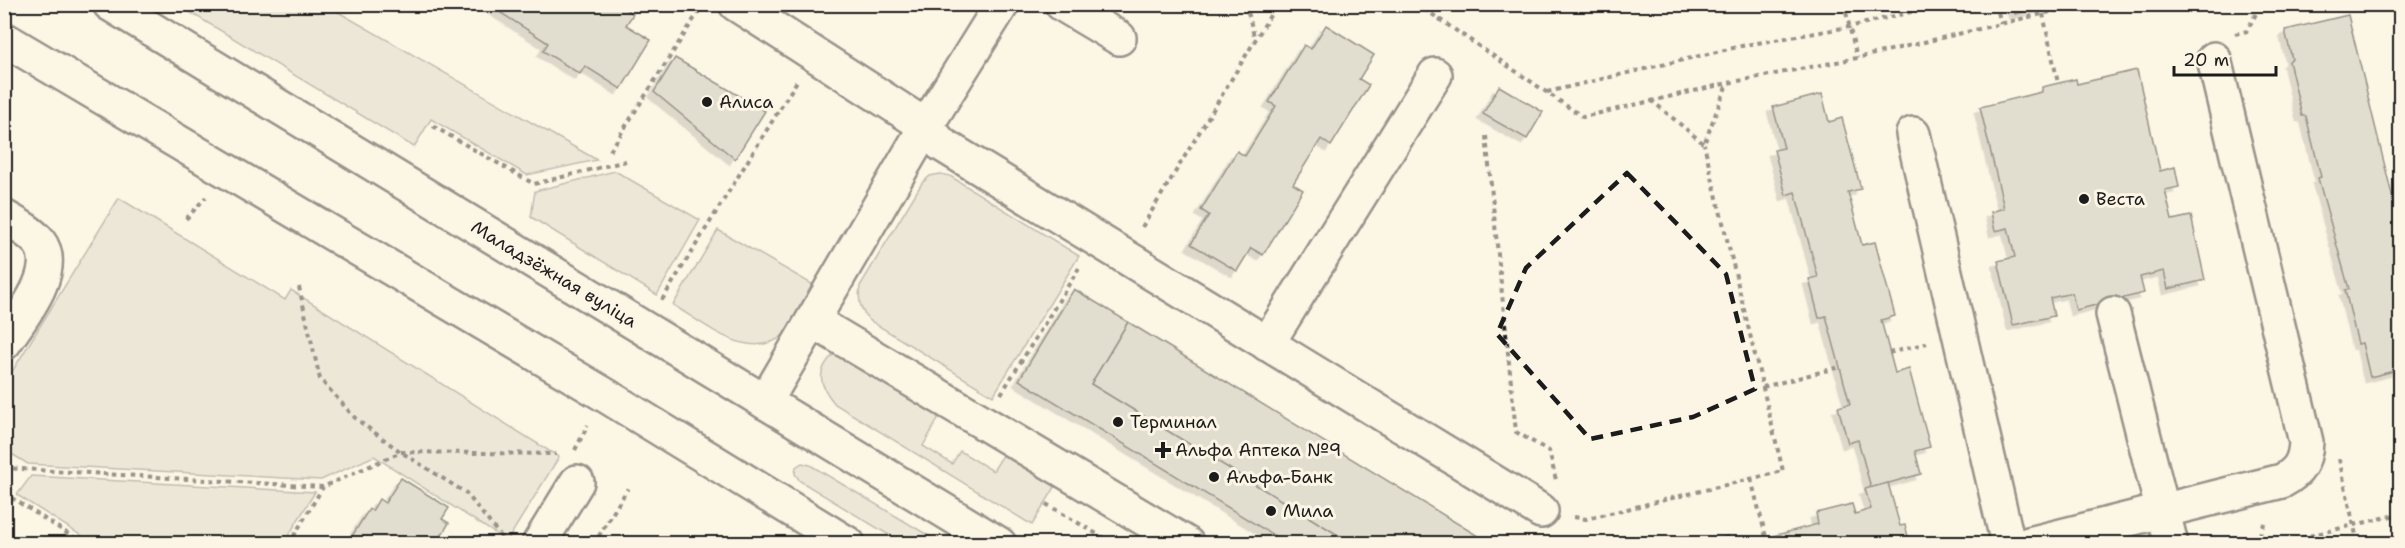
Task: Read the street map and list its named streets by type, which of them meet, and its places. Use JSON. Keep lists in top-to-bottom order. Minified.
{"streets":{"main road":["Маладзёжная вуліца"]},"places":{"other":["Алиса","Веста","Терминал","Альфа-Банк","Мила"],"health":["Альфа Аптека №9"]},"scale_bar":"20 m"}
